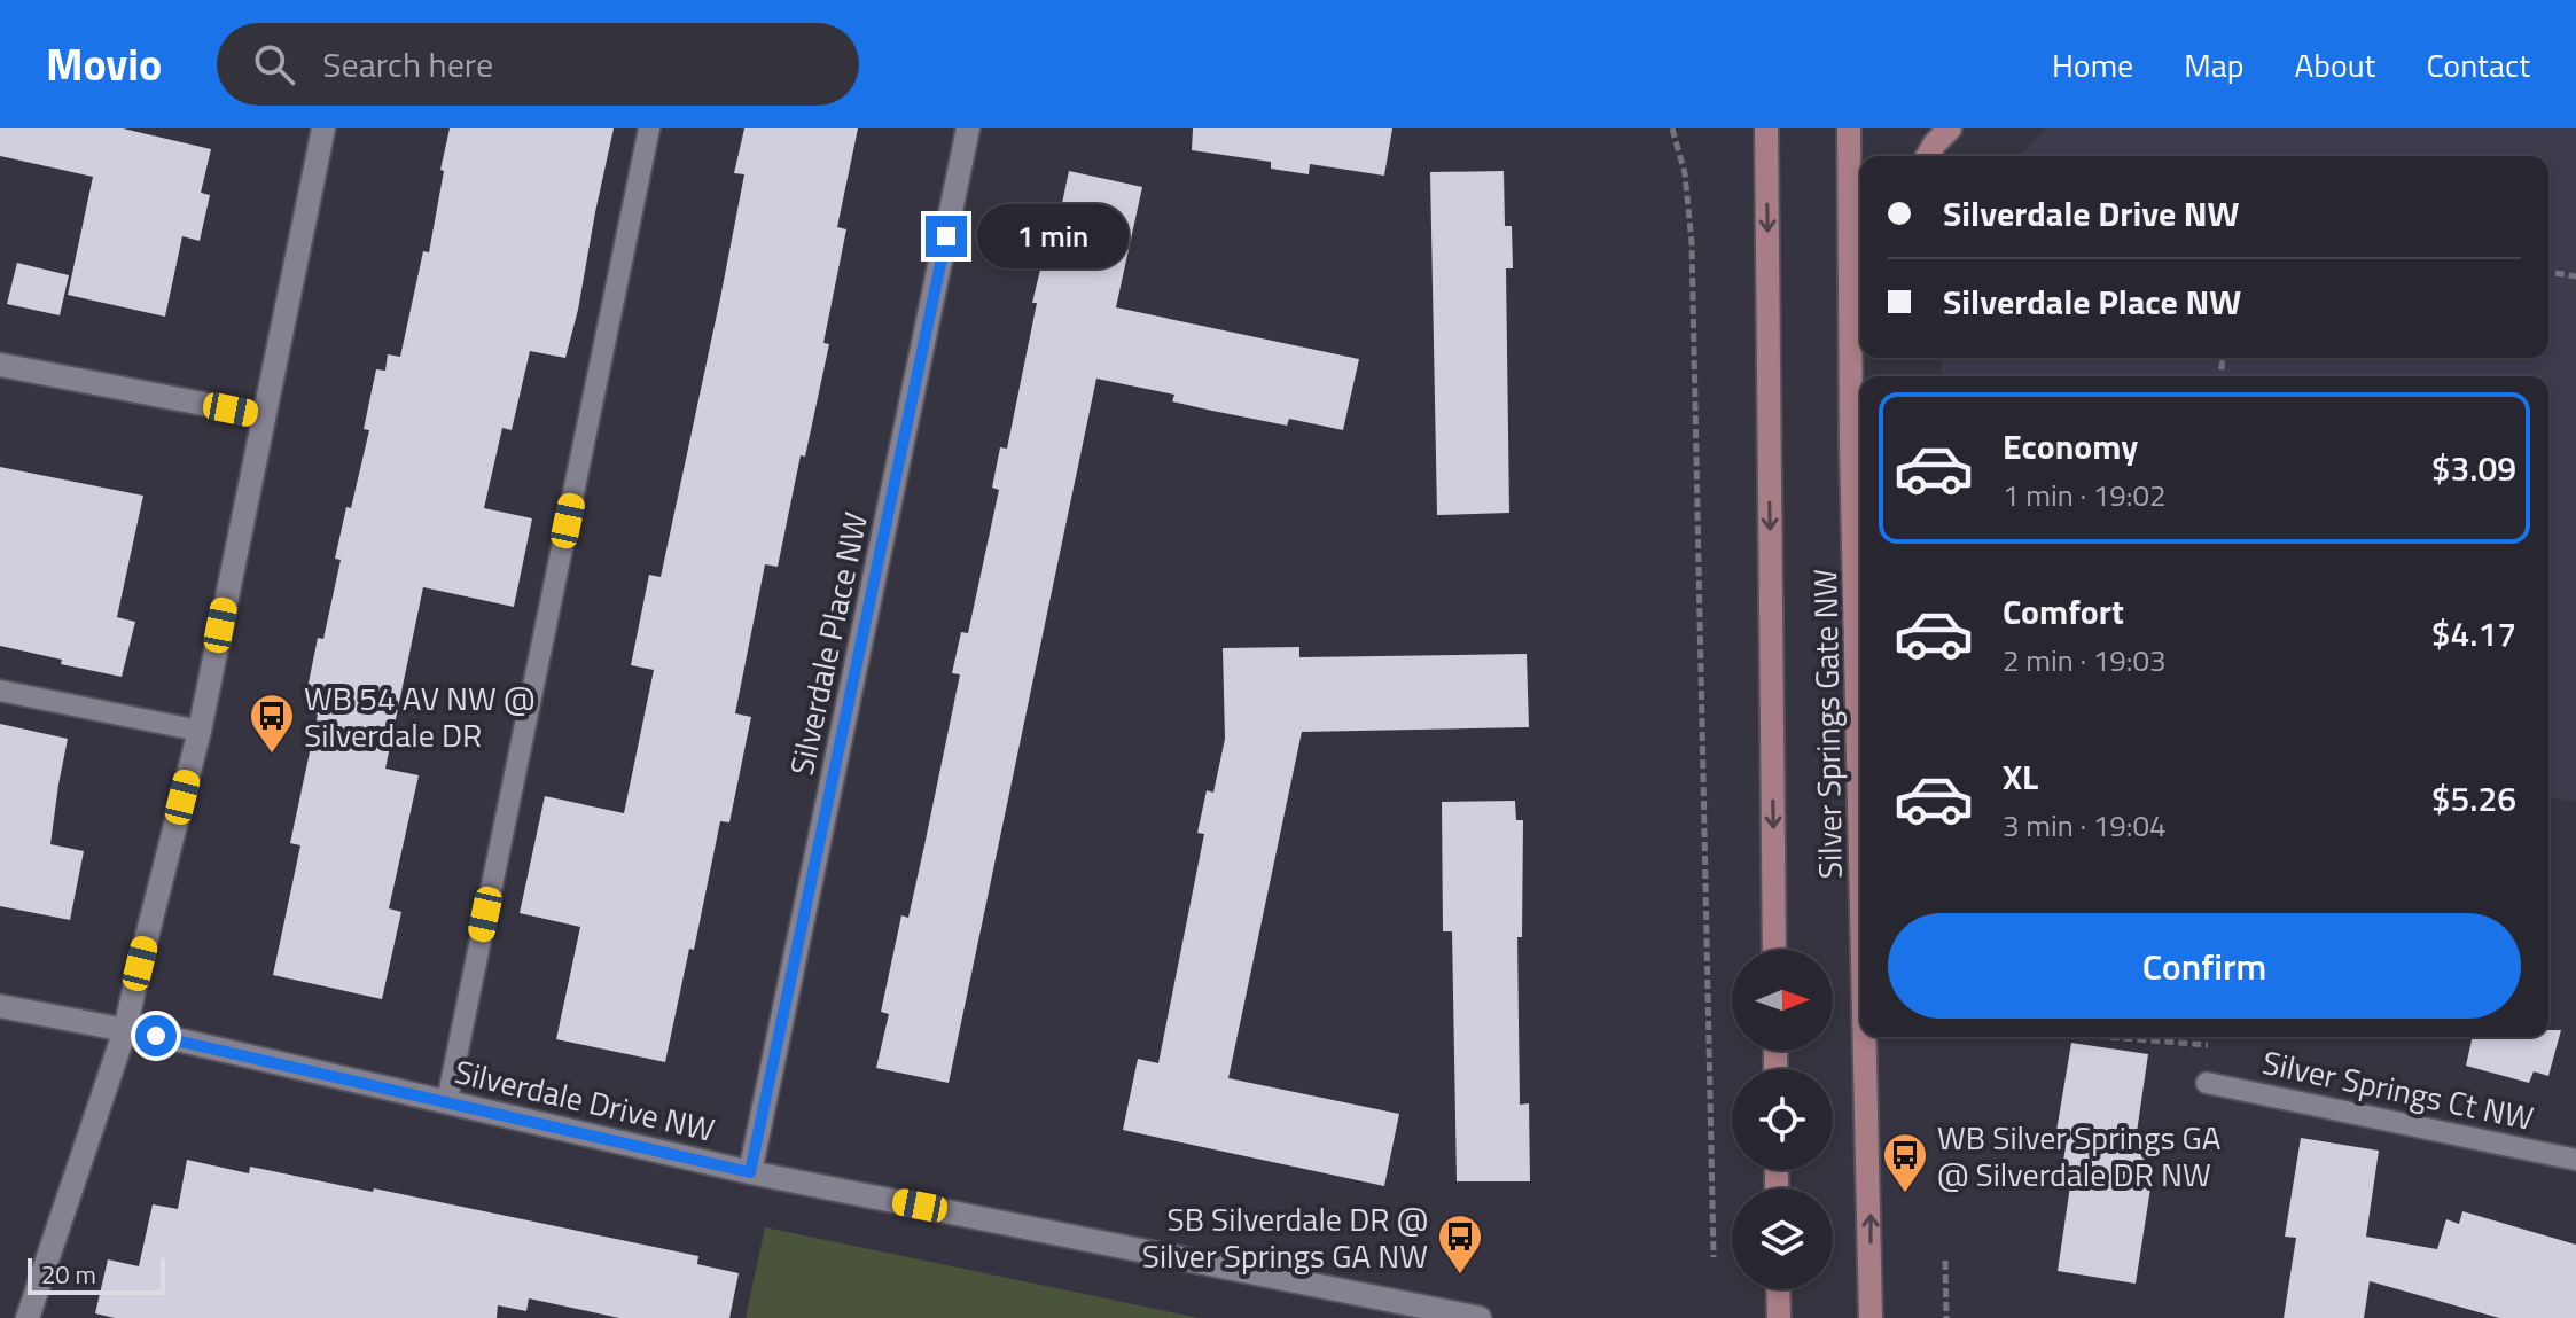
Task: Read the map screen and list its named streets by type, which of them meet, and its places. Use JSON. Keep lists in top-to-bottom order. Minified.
{"streets":{"street":["Silverdale Place NW","Silver Springs Gate NW","Silverdale Drive NW"],"lane":["Silver Springs Ct NW"]},"crossings":[["Silverdale Place NW","Silverdale Drive NW"]],"places":{"bus stop":["WB 54 AV NW @ Silverdale DR","WB Silver Springs GA @ Silverdale DR NW","SB Silverdale DR @ Silver Springs GA NW"]},"scale_bar":"20 m","north":"right","page":{"header":"Movio","search":"Search here","nav":["Home","Map","About","Contact"],"banner":["Silverdale Drive NW","Silverdale Place NW"],"bubble":"1 min","list":[{"name":"Economy","note":"1 min · 19:02","value":"$3.09"},{"name":"Comfort","note":"2 min · 19:03","value":"$4.17"},{"name":"XL","note":"3 min · 19:04","value":"$5.26"}],"buttons":"Confirm","scale":"20 m"}}
